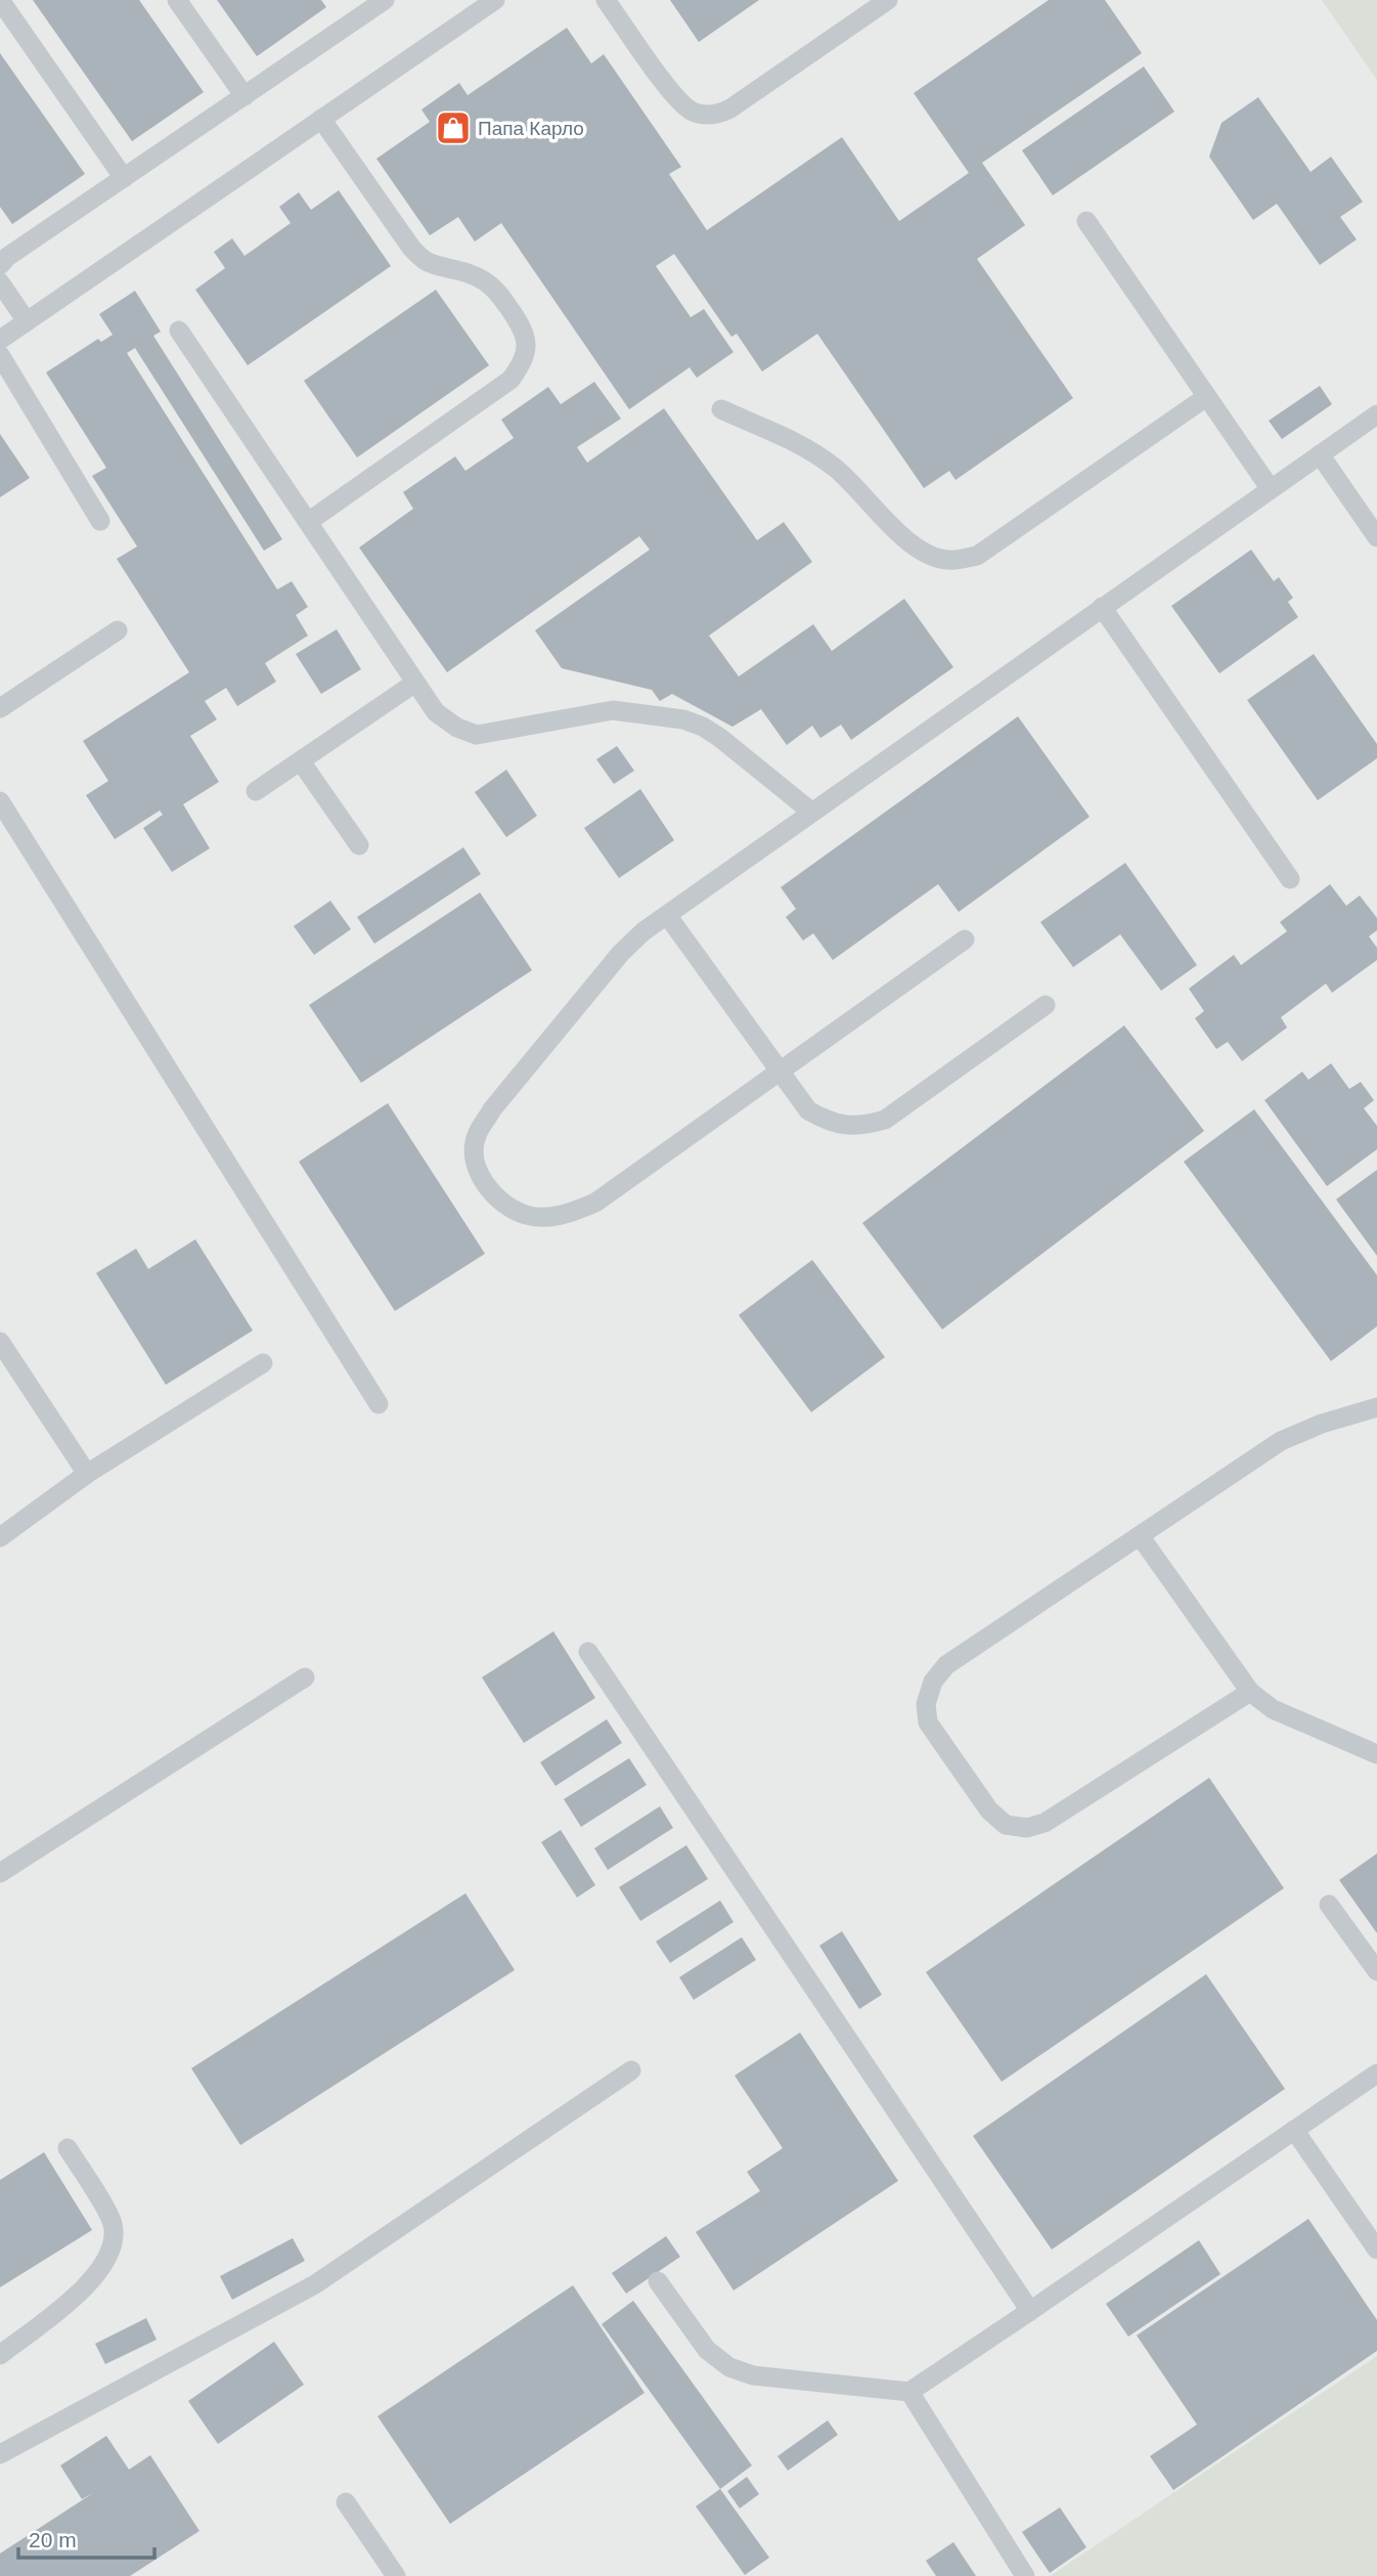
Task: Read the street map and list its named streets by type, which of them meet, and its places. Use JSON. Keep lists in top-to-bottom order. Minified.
{"places":{"shop":["Папа Карло"]},"scale_bar":"20 m"}
